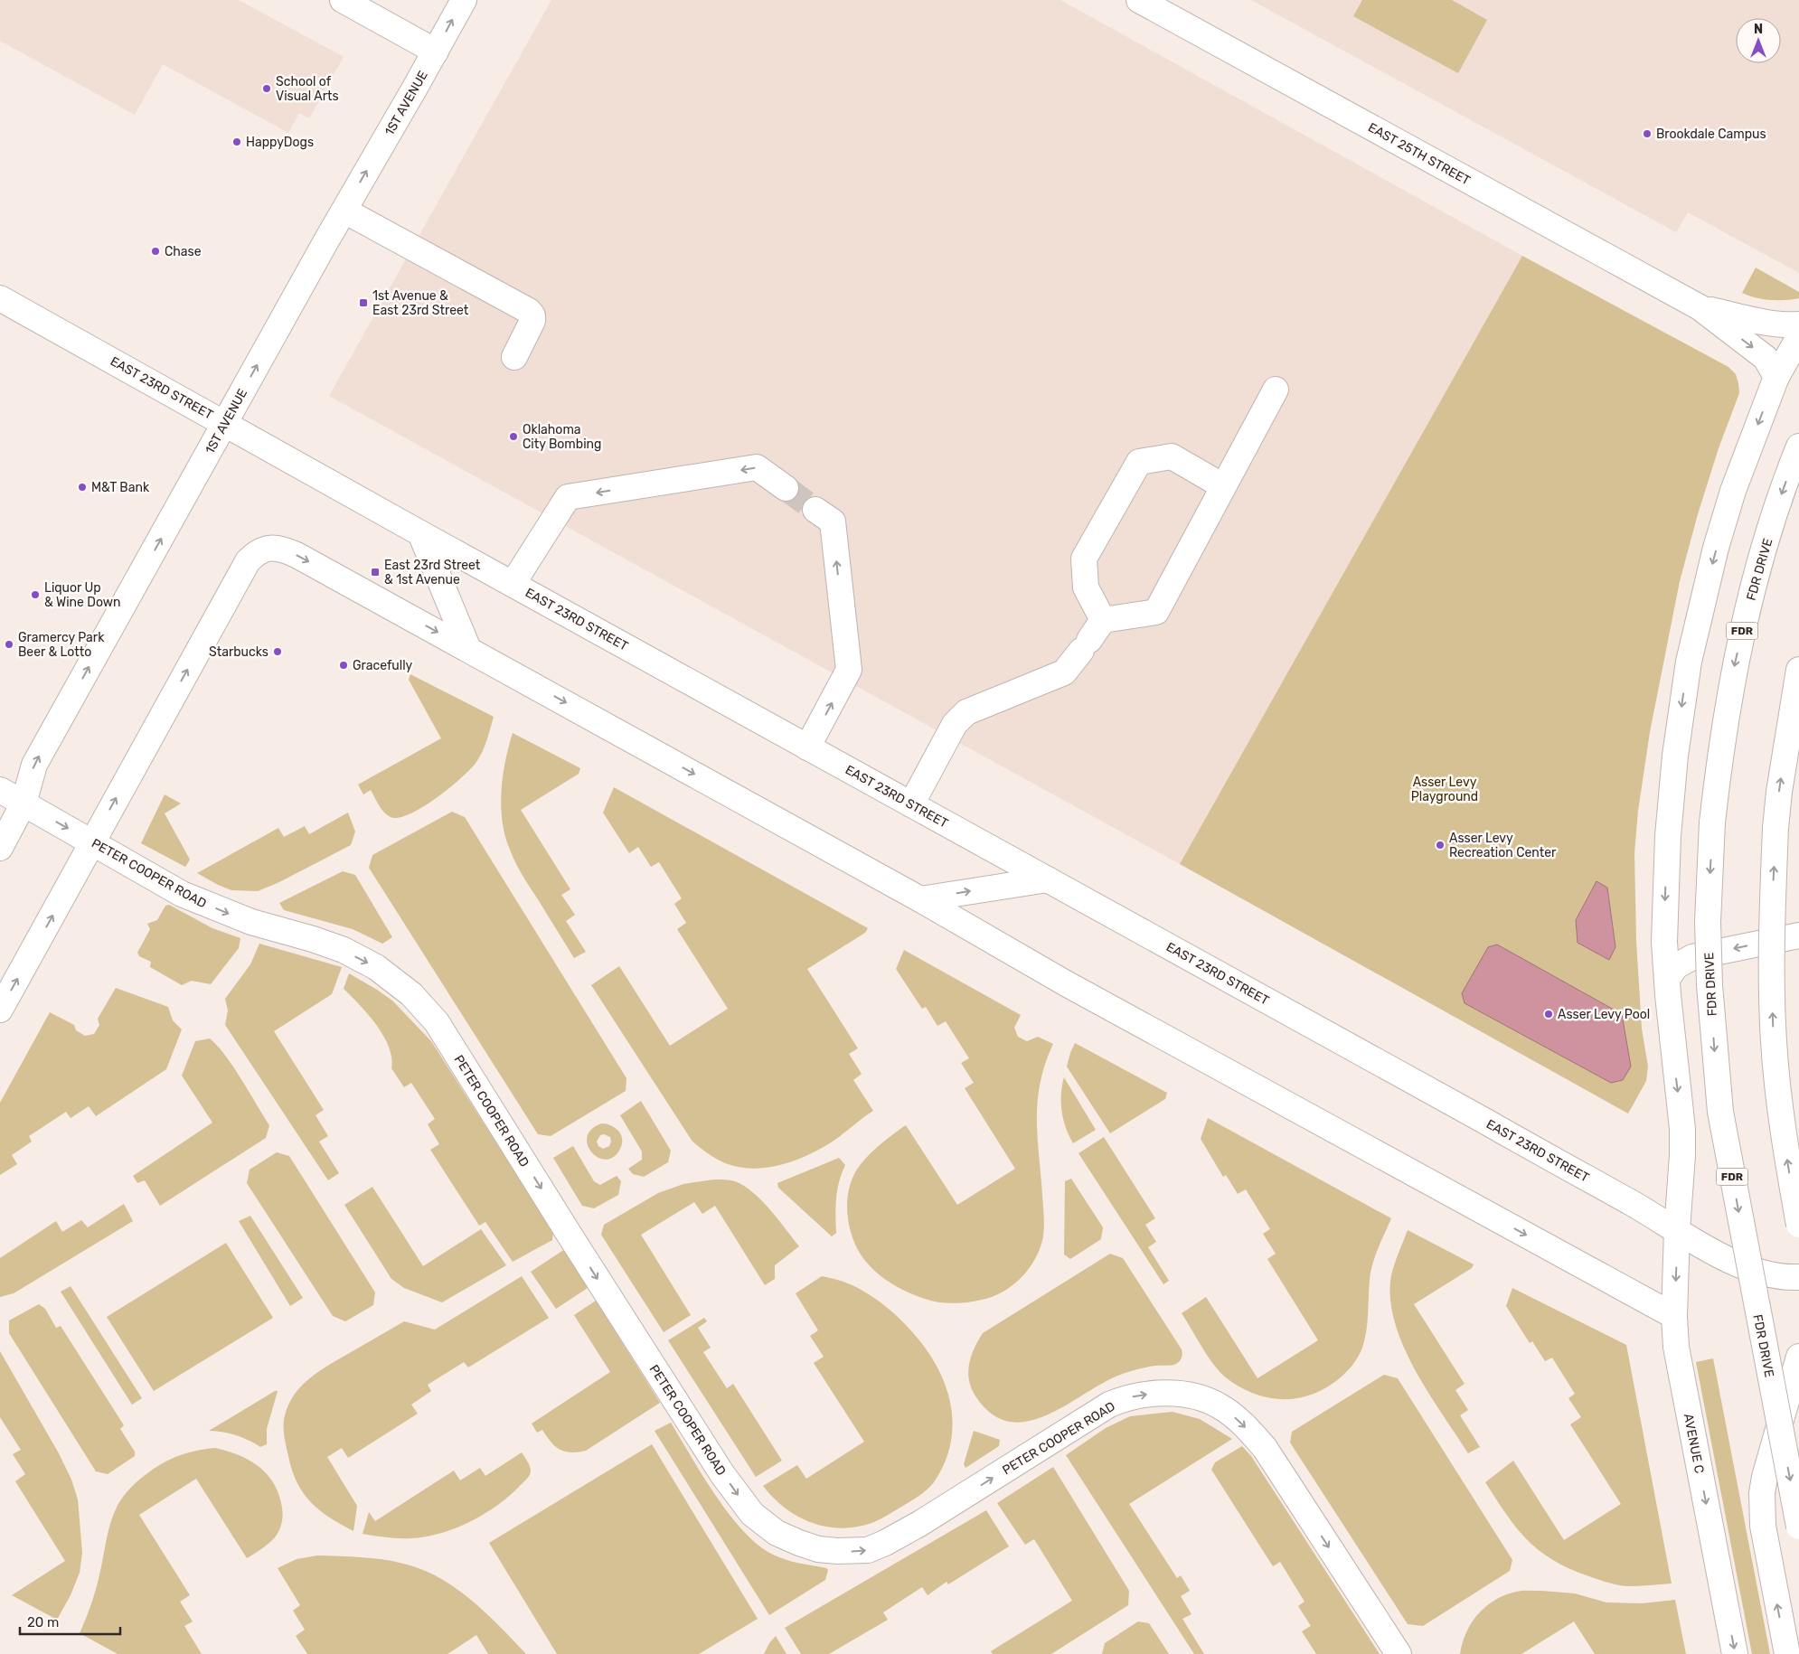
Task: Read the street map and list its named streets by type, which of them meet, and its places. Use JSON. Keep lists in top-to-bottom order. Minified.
{"streets":{"main road":["1ST AVENUE","EAST 25TH STREET","EAST 23RD STREET","FDR DRIVE","FDR","PETER COOPER ROAD","AVENUE C"]},"crossings":[["1ST AVENUE","EAST 23RD STREET"],["1ST AVENUE","PETER COOPER ROAD"],["EAST 23RD STREET","AVENUE C"]],"one_way":["1ST AVENUE","PETER COOPER ROAD"],"parks":["Asser Levy Playground"],"places":{"other":["School of Visual Arts","Brookdale Campus","HappyDogs","Chase","Oklahoma City Bombing","M&T Bank","Liquor Up & Wine Down","Gramercy Park Beer & Lotto","Starbucks","Gracefully","Asser Levy Recreation Center","Asser Levy Pool"],"transit":["1st Avenue & East 23rd Street","East 23rd Street & 1st Avenue"]},"scale_bar":"20 m","north":"top"}
